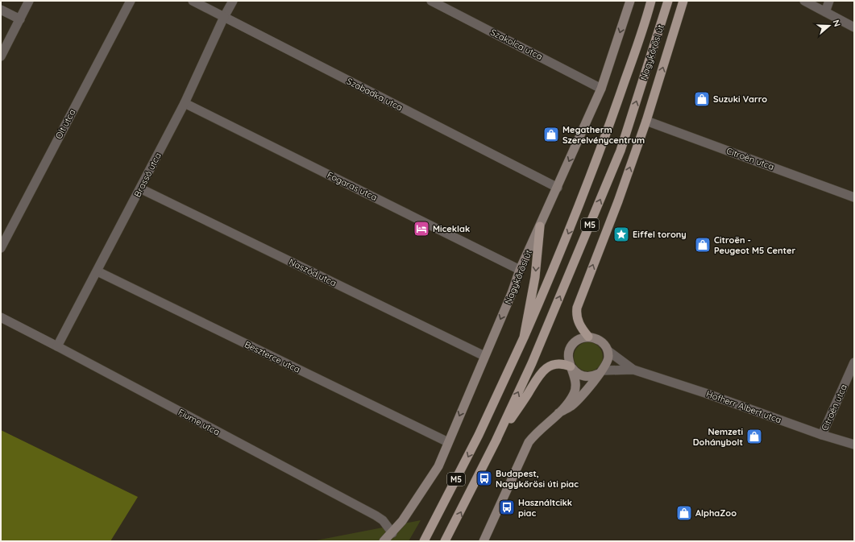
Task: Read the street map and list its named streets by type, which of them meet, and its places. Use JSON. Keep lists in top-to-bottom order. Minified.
{"streets":{"main road":["Nagykőrösi út","M5"],"street":["Szakolca utca","Szabadka utca","Olt utca","Citroën utca","Brassó utca","Fogaras utca","Naszód utca","Beszterce utca","Hofherr Albert utca","Fiume utca"]},"crossings":[["Szakolca utca","Nagykőrösi út"],["Nagykőrösi út","Szabadka utca"],["Nagykőrösi út","Fogaras utca"],["Nagykőrösi út","M5"],["Nagykőrösi út","Naszód utca"],["Nagykőrösi út","Beszterce utca"],["Nagykőrösi út","Fiume utca"],["Szabadka utca","Brassó utca"],["Citroën utca","Hofherr Albert utca"],["Brassó utca","Fogaras utca"],["Brassó utca","Naszód utca"],["Brassó utca","Beszterce utca"],["Brassó utca","Fiume utca"]],"places":{"shop":["Suzuki Varro","Megatherm Szerelvénycentrum","Citroën - Peugeot M5 Center","Nemzeti Dohánybolt","AlphaZoo"],"hotel":["Miceklak"],"place":["Eiffel torony"],"bus stop":["Budapest, Nagykőrösi úti piac","Használtcikk piac"]},"north":"right"}
